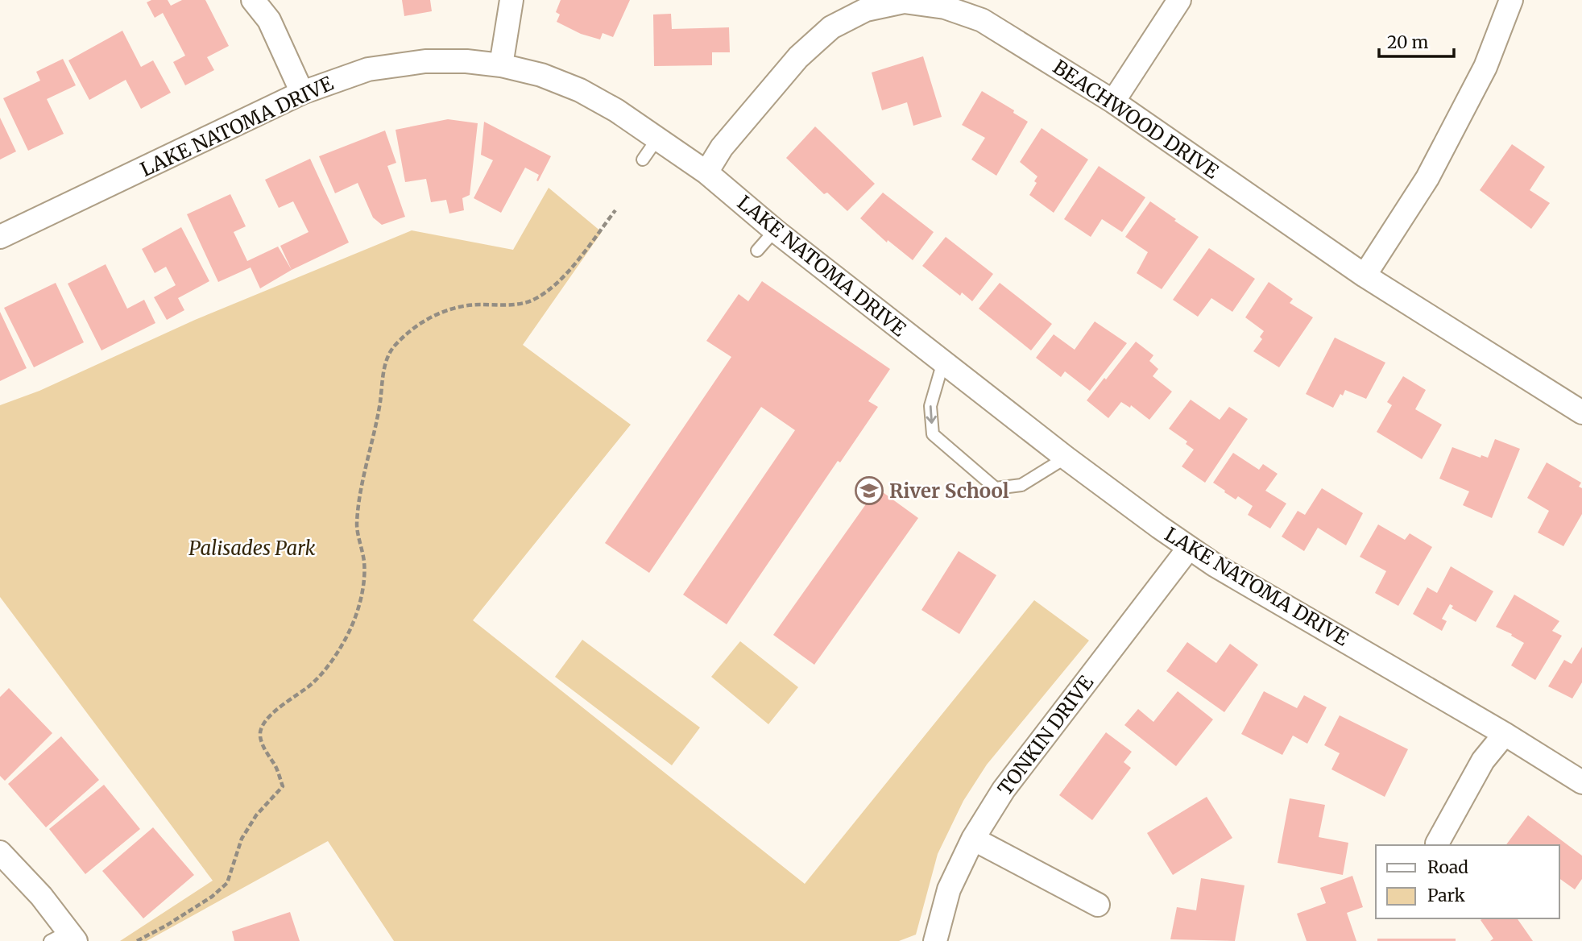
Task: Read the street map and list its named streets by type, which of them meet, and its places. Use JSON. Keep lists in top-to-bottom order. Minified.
{"streets":{"street":["BEACHWOOD DRIVE","LAKE NATOMA DRIVE","TONKIN DRIVE"]},"crossings":[["BEACHWOOD DRIVE","LAKE NATOMA DRIVE"],["LAKE NATOMA DRIVE","TONKIN DRIVE"]],"parks":["Palisades Park"],"places":{"school or university":["River School"]},"legend":["Road","Park"],"scale_bar":"20 m"}
